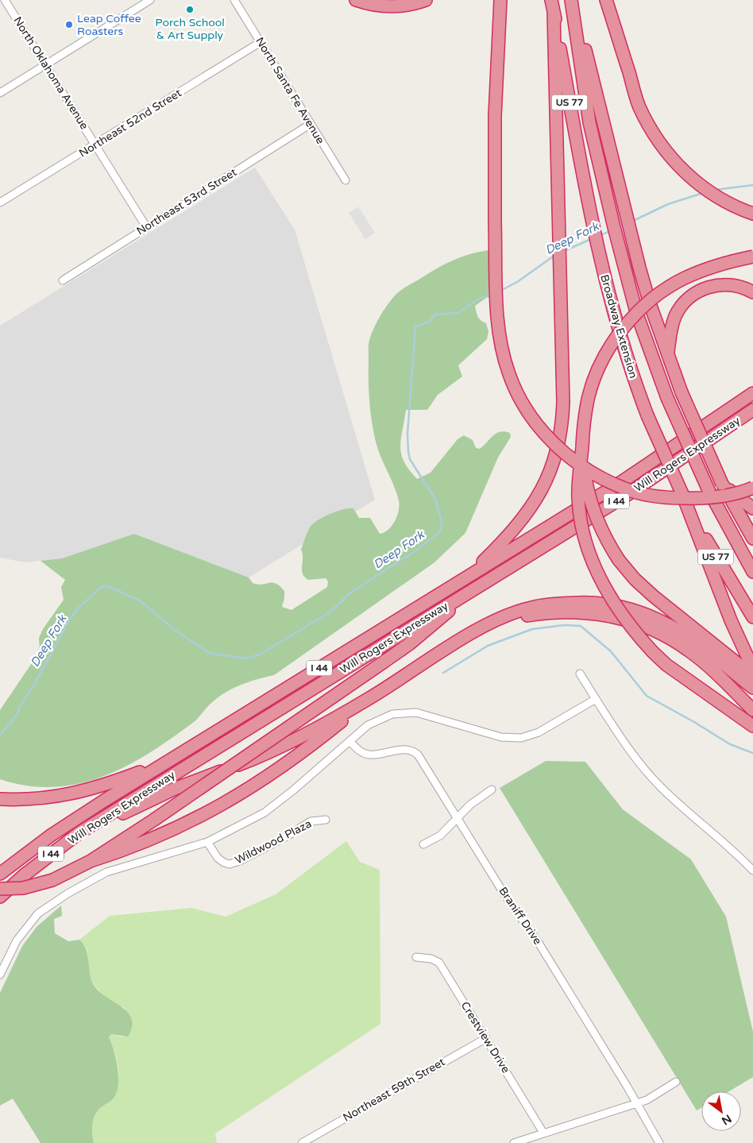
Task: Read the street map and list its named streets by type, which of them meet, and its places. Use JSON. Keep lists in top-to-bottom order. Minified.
{"streets":{"highway":["US 77","Broadway Extension","Will Rogers Expressway","I 44"],"street":["North Oklahoma Avenue","North Santa Fe Avenue","Northeast 52nd Street","Northeast 53rd Street","Wildwood Plaza","Braniff Drive","Crestview Drive","Northeast 59th Street"]},"crossings":[["North Oklahoma Avenue","Northeast 52nd Street"],["North Oklahoma Avenue","Northeast 53rd Street"],["North Santa Fe Avenue","Northeast 52nd Street"],["North Santa Fe Avenue","Northeast 53rd Street"],["Crestview Drive","Northeast 59th Street"]],"water":["Deep Fork"],"places":["Porch School & Art Supply","Leap Coffee Roasters"],"north":"bottom right"}
